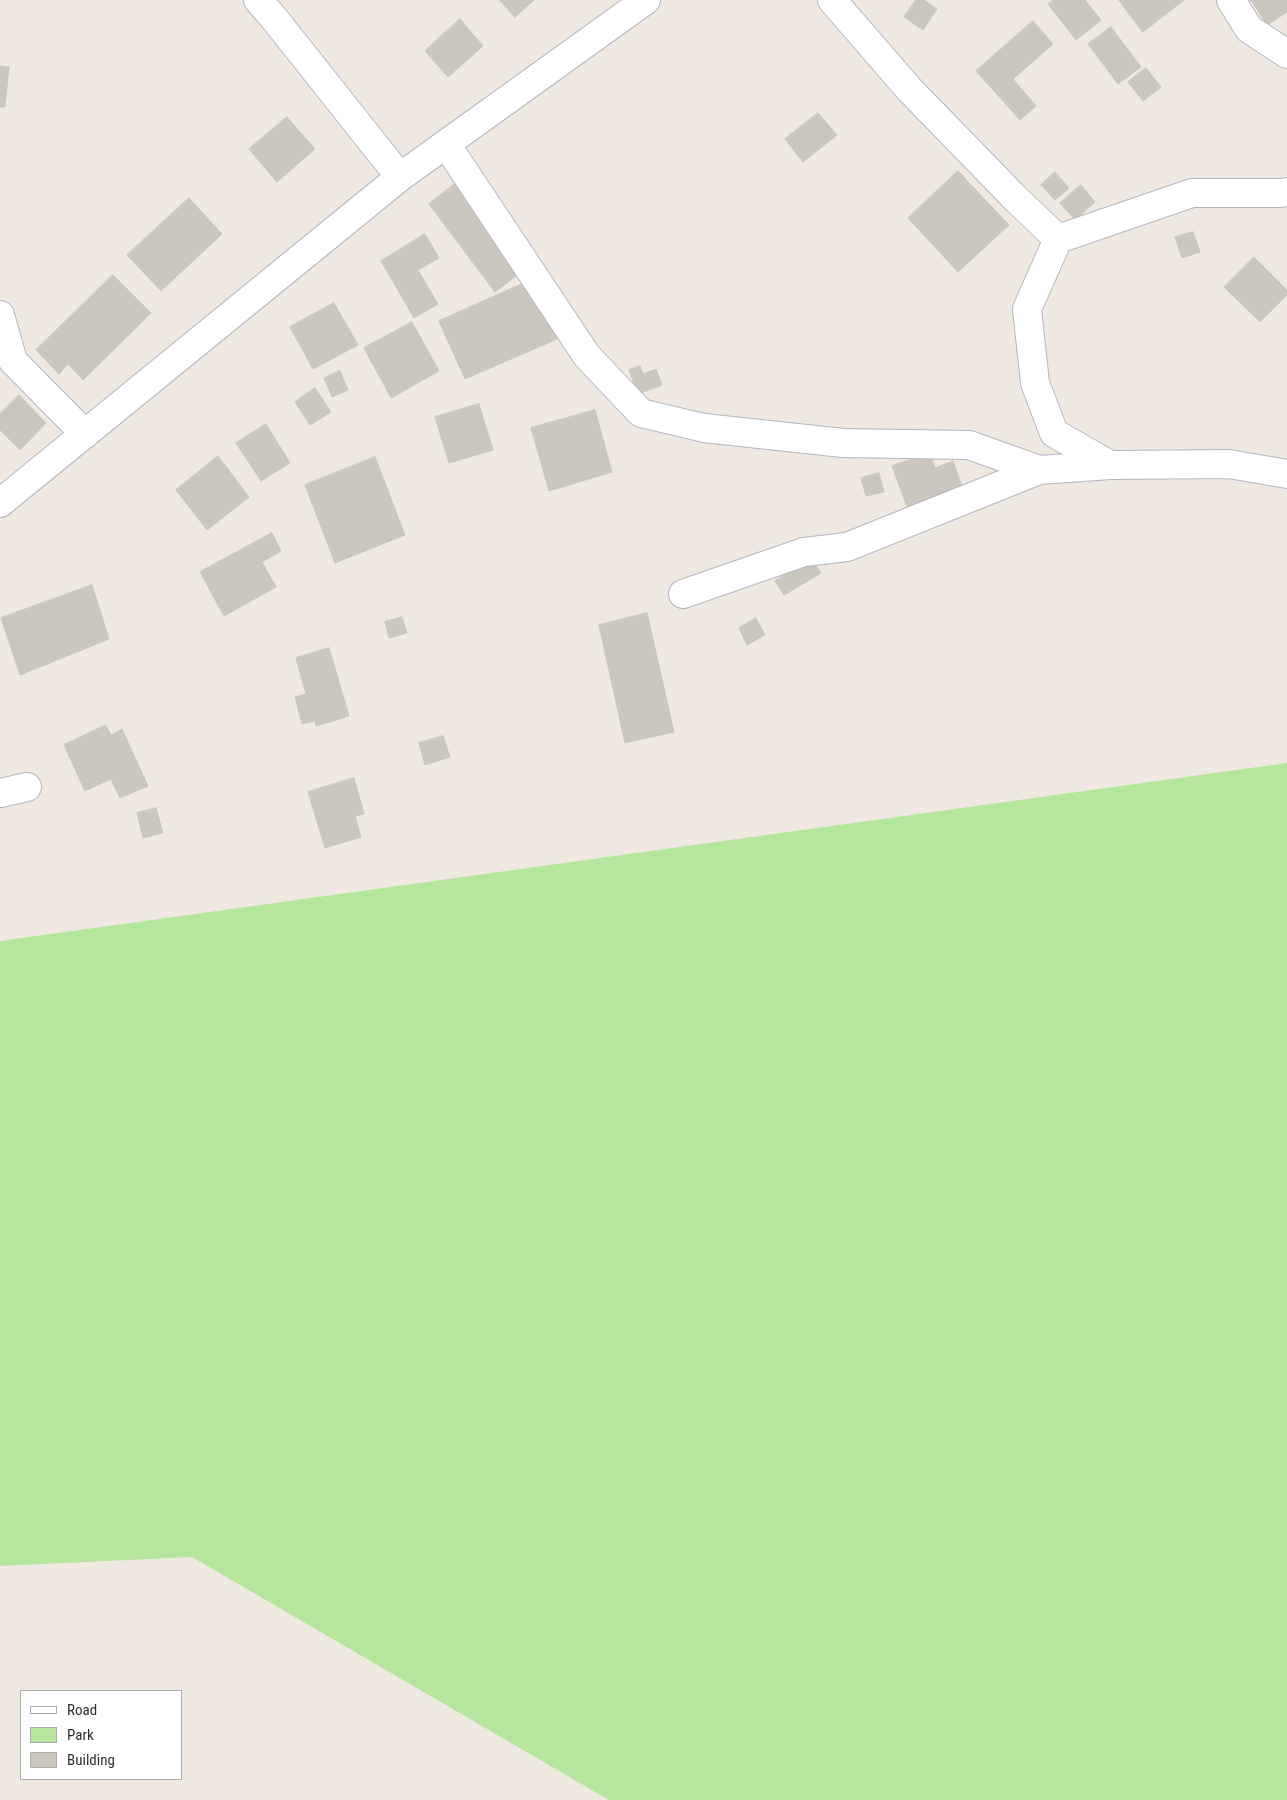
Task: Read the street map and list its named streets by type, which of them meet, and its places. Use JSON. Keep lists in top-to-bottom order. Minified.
{"legend":["Road","Park","Building"]}
